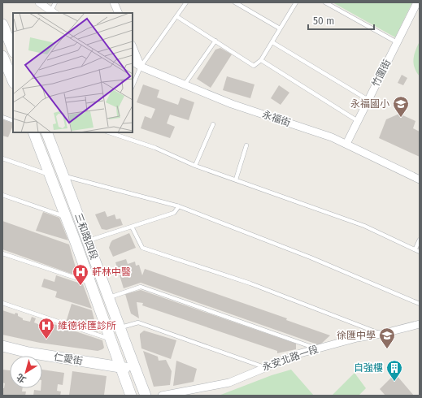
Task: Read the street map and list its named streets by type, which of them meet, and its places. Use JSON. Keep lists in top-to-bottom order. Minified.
{"streets":{"main road":["三和路四段","仁愛街"],"street":["竹圍街","永福街","永安北路一段"]},"crossings":[["竹圍街","永福街"],["三和路四段","仁愛街"]],"places":{"school or university":["永福國小","徐匯中學"],"hospital":["軒林中醫","維德徐匯診所"],"building":["自強樓"]},"scale_bar":"50 m","north":"bottom left"}
